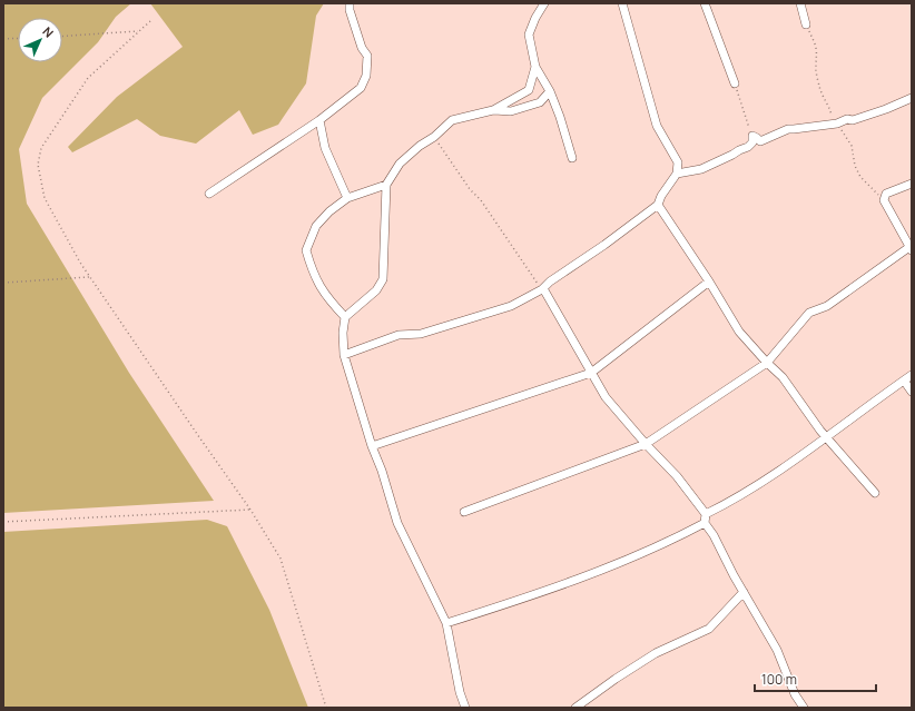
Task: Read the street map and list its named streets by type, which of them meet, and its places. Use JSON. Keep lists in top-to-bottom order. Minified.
{"scale_bar":"100 m","north":"top right"}
